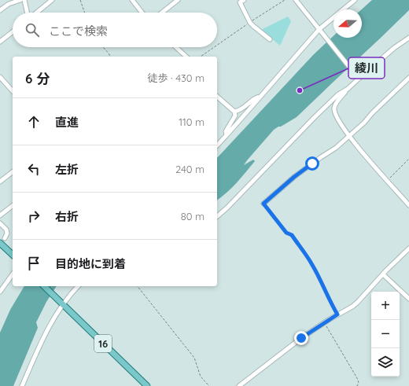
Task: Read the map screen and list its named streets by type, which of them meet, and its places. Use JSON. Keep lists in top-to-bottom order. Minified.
{"streets":{"main road":["16"]},"places":["綾川"],"north":"left","page":{"search":"ここで検索","heading":["6 分","徒歩 · 430 m"],"list":[["直進","110 m"],["左折","240 m"],["右折","80 m"],"目的地に到着"],"map_buttons":["+","−"]}}
